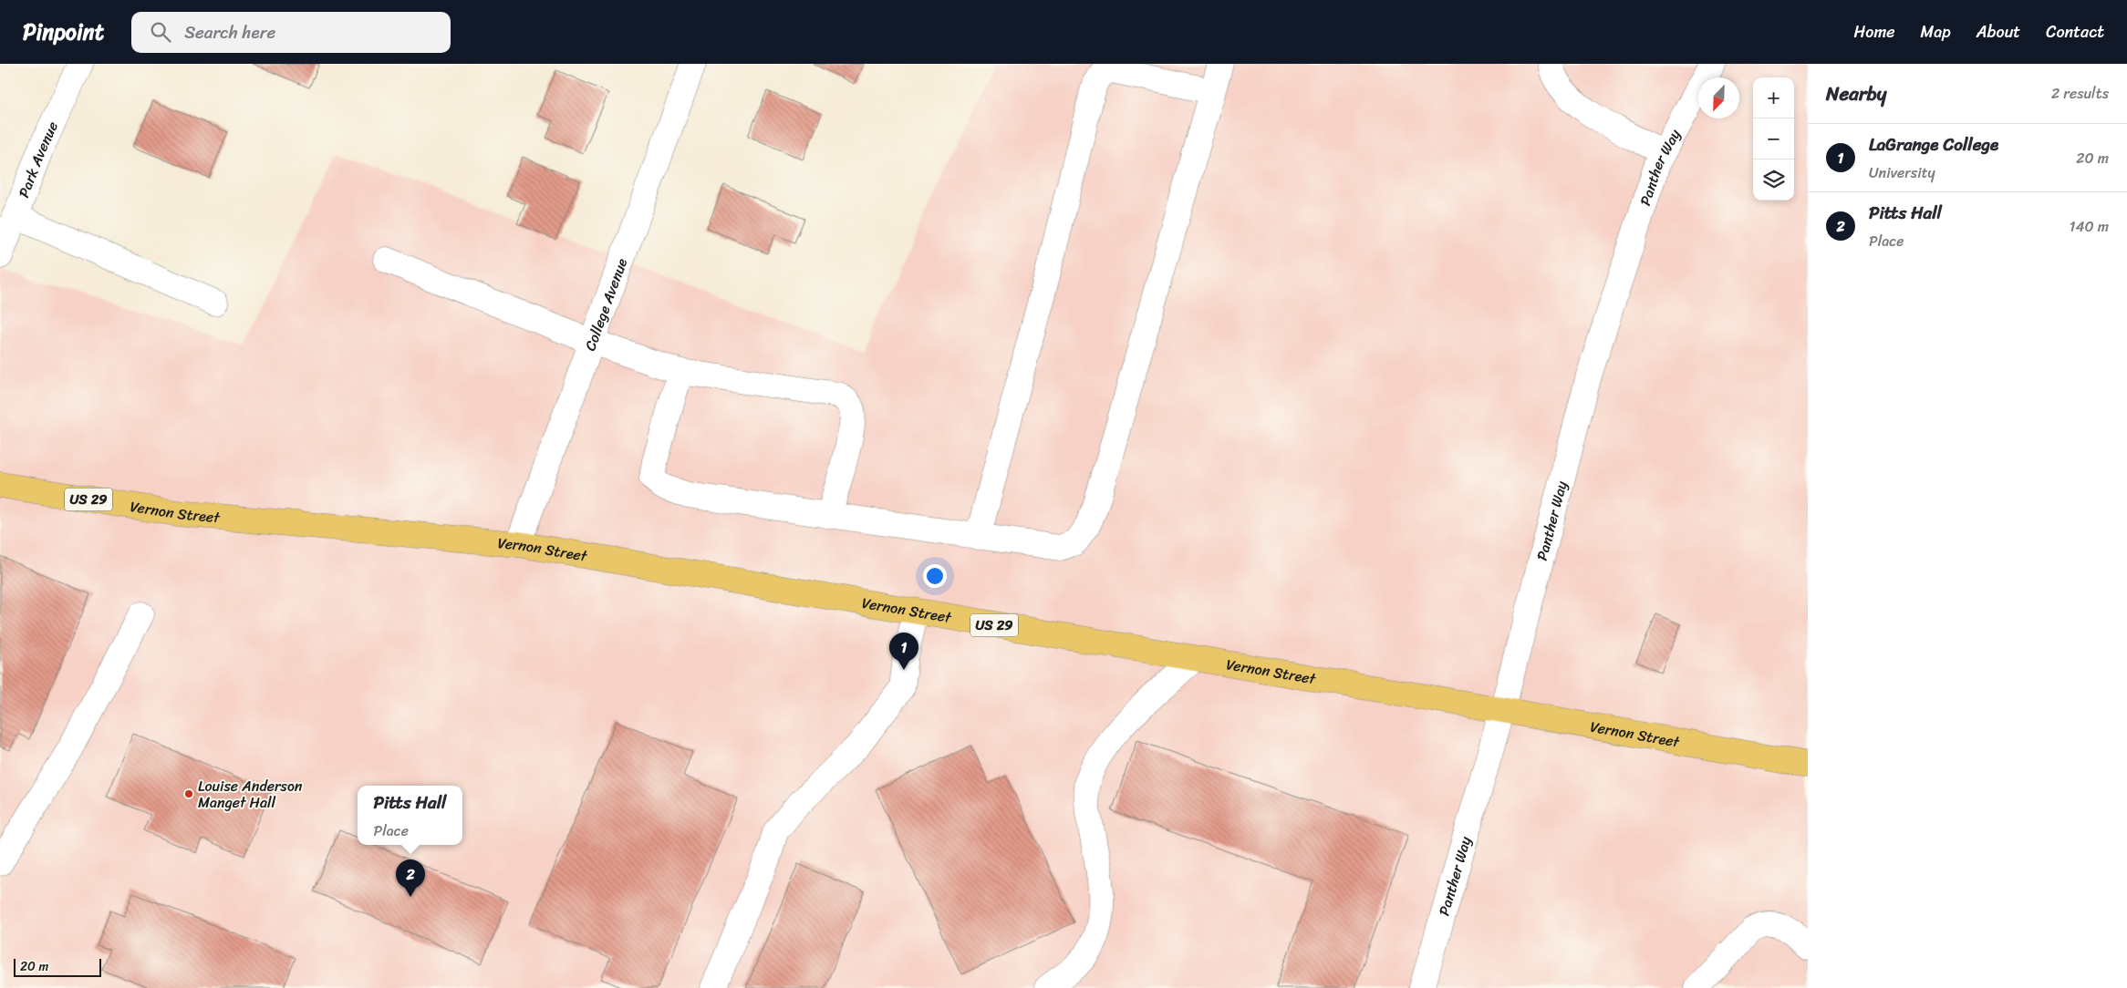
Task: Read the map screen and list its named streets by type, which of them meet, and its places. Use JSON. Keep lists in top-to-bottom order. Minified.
{"streets":{"main road":["US 29","Vernon Street"],"street":["Park Avenue","Panther Way","College Avenue"]},"crossings":[["Panther Way","Vernon Street"],["College Avenue","Vernon Street"]],"places":["Louise Anderson Manget Hall"],"scale_bar":"20 m","north":"bottom left","page":{"header":"Pinpoint","search":"Search here","nav":["Home","Map","About","Contact"],"heading":["Nearby","2 results"],"map_buttons":["+","−"],"list":[{"mark":"1","name":"LaGrange College","note":"University","value":"20 m"},{"mark":"2","name":"Pitts Hall","note":"Place","value":"140 m"}],"pins":["1","2"],"popup":["Pitts Hall","Place"],"scale":"20 m"}}
